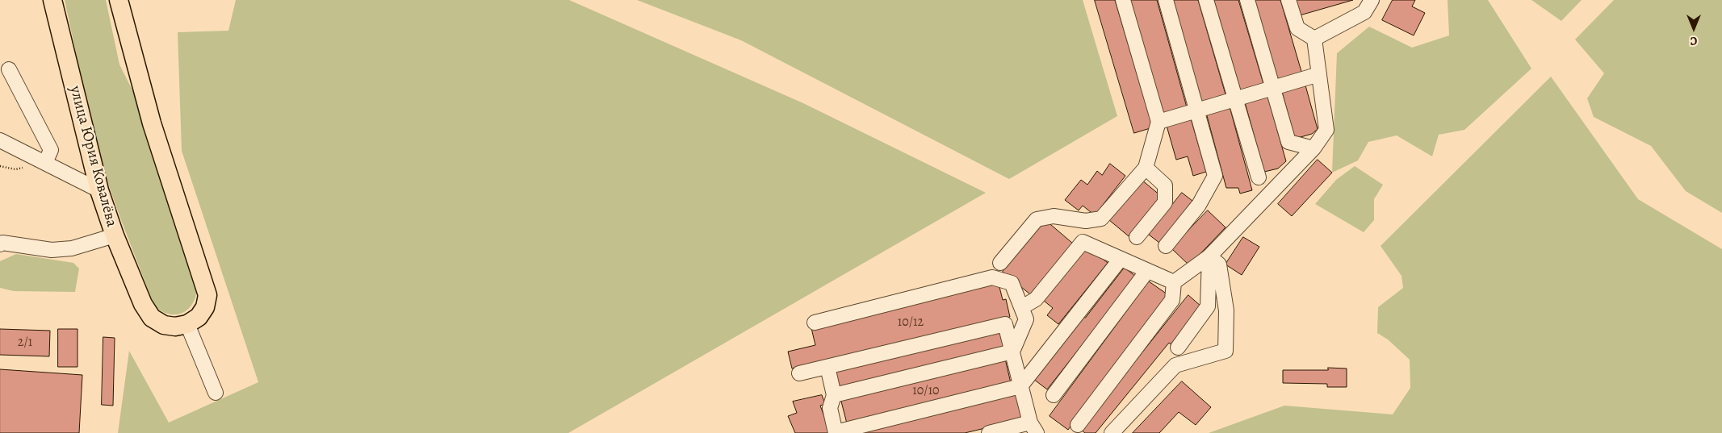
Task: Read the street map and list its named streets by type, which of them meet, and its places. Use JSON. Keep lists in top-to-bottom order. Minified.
{"streets":{"main road":["улица Юрия Ковалёва"]},"house_numbers":["10/12","2/1","10/10"],"north":"bottom"}
